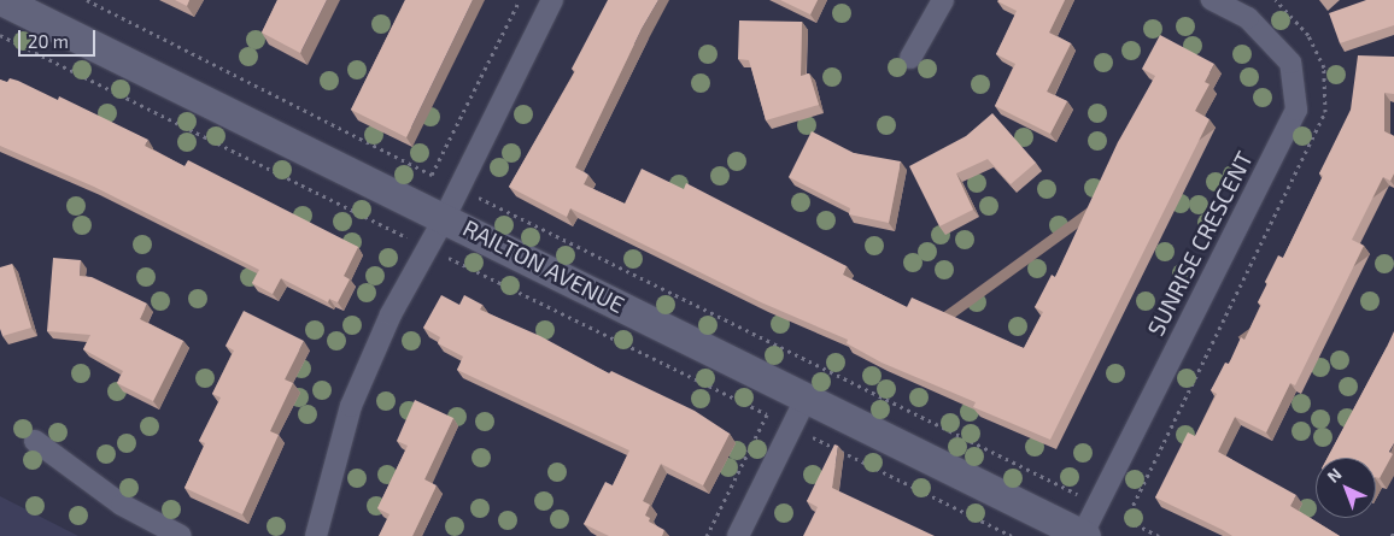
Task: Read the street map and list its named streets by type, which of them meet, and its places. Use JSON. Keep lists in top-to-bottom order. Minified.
{"streets":{"street":["SUNRISE CRESCENT","RAILTON AVENUE"]},"crossings":[["SUNRISE CRESCENT","RAILTON AVENUE"]],"scale_bar":"20 m","north":"top left"}
